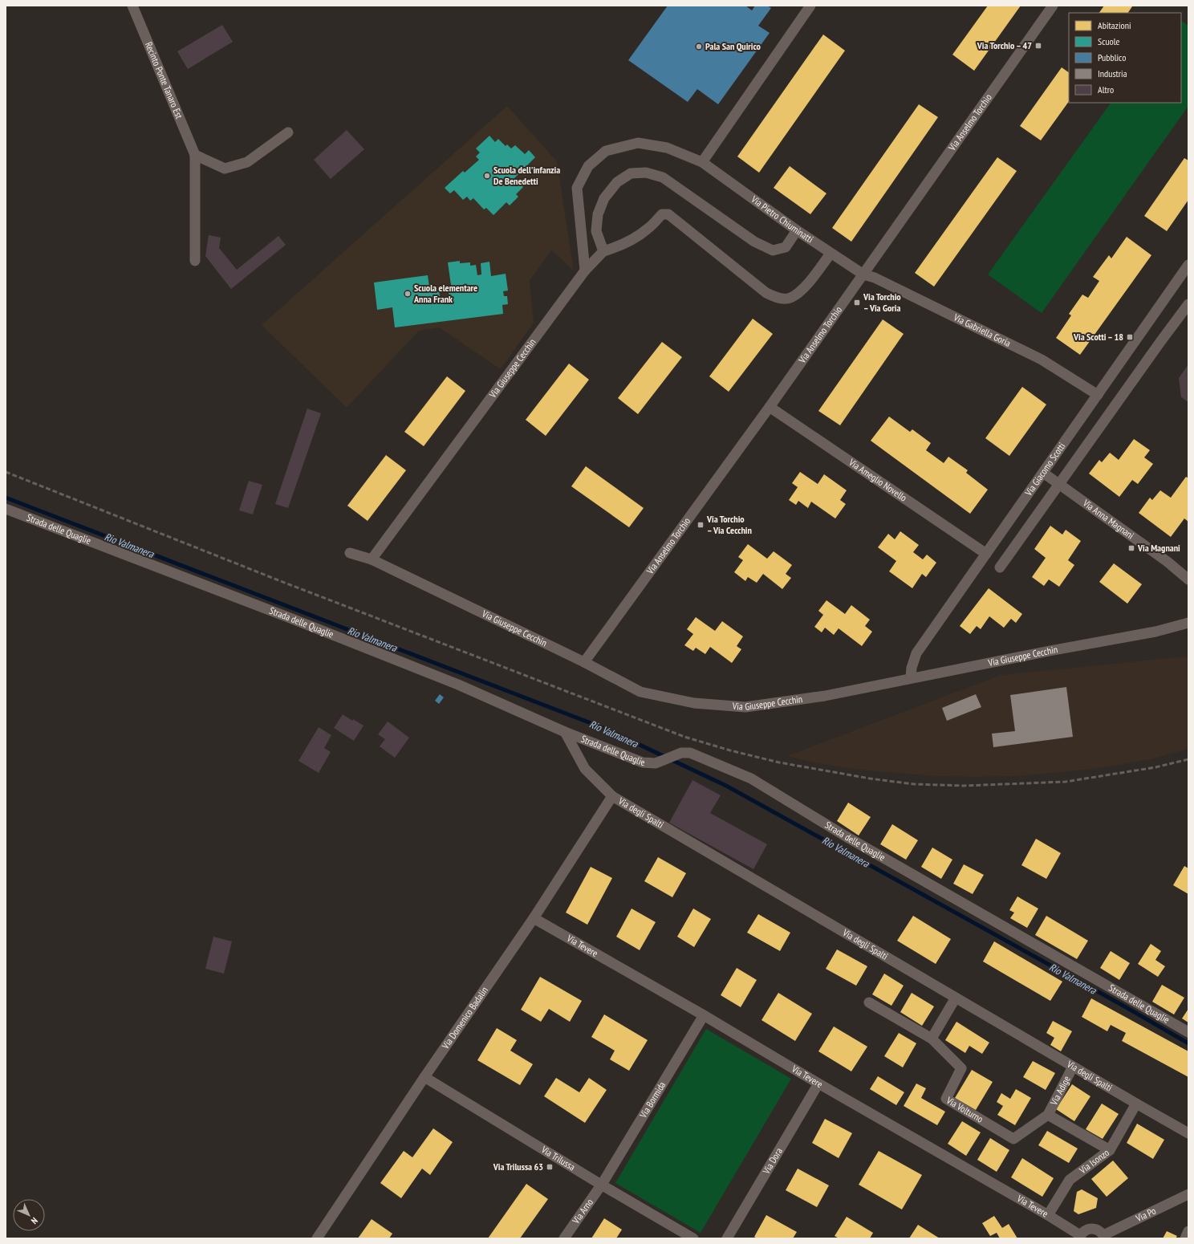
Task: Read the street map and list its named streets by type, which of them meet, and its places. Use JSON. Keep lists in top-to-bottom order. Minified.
{"streets":{"street":["Recinto Ponte Tanaro Est","Via Anselmo Torchio","Via Pietro Chiuminatti","Via Gabriella Goria","Via Giuseppe Cecchin","Via Giacomo Scotti","Via Ameglio Novello","Via Anna Magnani","Strada delle Quaglie","Via degli Spalti","Via Tevere","Via Domenico Badalin","Via Adige","Via Bormida","Via Volturno","Via Trilussa","Via Dora","Via Isonzo","Via Arno","Via Po"]},"crossings":[["Via Anselmo Torchio","Via Pietro Chiuminatti"],["Via Anselmo Torchio","Via Gabriella Goria"],["Via Anselmo Torchio","Via Giuseppe Cecchin"],["Via Anselmo Torchio","Via Ameglio Novello"],["Via Pietro Chiuminatti","Via Gabriella Goria"],["Via Pietro Chiuminatti","Via Giuseppe Cecchin"],["Via Gabriella Goria","Via Giacomo Scotti"],["Via Giuseppe Cecchin","Via Giacomo Scotti"],["Via Giacomo Scotti","Via Ameglio Novello"],["Via Giacomo Scotti","Via Anna Magnani"],["Strada delle Quaglie","Via degli Spalti"],["Via degli Spalti","Via Domenico Badalin"],["Via degli Spalti","Via Adige"],["Via degli Spalti","Via Isonzo"],["Via Tevere","Via Domenico Badalin"],["Via Tevere","Via Bormida"],["Via Tevere","Via Dora"],["Via Tevere","Via Isonzo"],["Via Tevere","Via Po"],["Via Domenico Badalin","Via Trilussa"],["Via Adige","Via Volturno"],["Via Bormida","Via Trilussa"],["Via Bormida","Via Arno"],["Via Trilussa","Via Arno"]],"water":["Rio Valmanera"],"places":{"transit":["Via Torchio – 47","Via Torchio – Via Goria","Via Scotti – 18","Via Torchio – Via Cecchin","Via Magnani","Via Trilussa 63"],"other":["Pala San Quirico","Scuola dell'infanzia De Benedetti","Scuola elementare Anna Frank"]},"legend":["Abitazioni","Scuole","Pubblico","Industria","Altro"],"north":"bottom right"}
